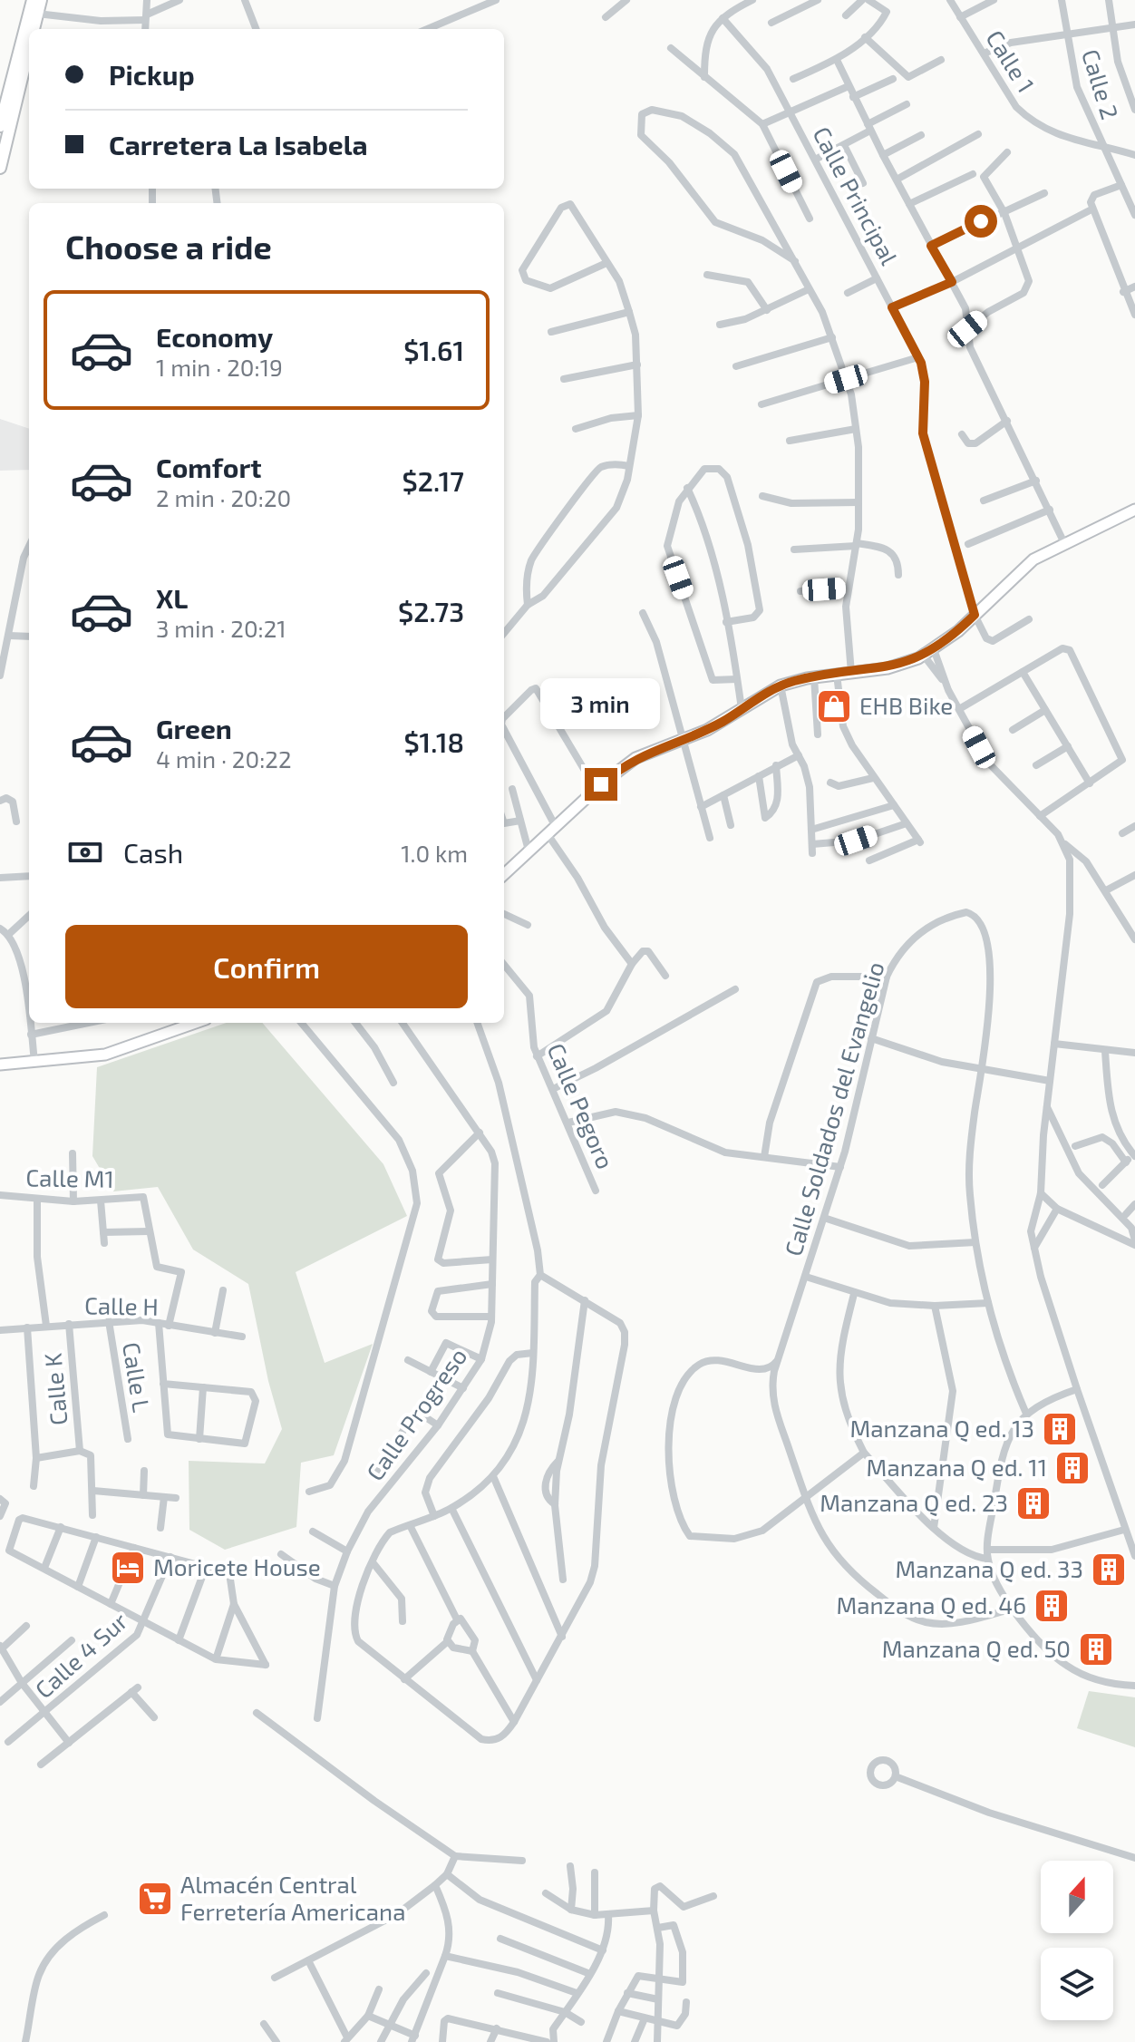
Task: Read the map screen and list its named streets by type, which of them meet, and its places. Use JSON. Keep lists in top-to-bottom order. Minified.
{"streets":{"street":["Calle 1","Calle 2","Calle Principal","Calle Pegoro","Calle Soldados del Evangelio","Calle M1","Calle H","Calle L","Calle K","Calle Progreso","Calle 4 Sur"]},"crossings":[["Calle 1","Calle 2"],["Calle H","Calle L"],["Calle H","Calle K"]],"places":{"shop":["EHB Bike"],"building":["Manzana Q ed. 13","Manzana Q ed. 11","Manzana Q ed. 23","Manzana Q ed. 33","Manzana Q ed. 46","Manzana Q ed. 50"],"hotel":["Moricete House"],"supermarket":["Almacén Central Ferretería Americana"]},"north":"top","page":{"banner":["Pickup","Carretera La Isabela"],"heading":"Choose a ride","list":[{"name":"Economy","note":"1 min · 20:19","value":"$1.61"},{"name":"Comfort","note":"2 min · 20:20","value":"$2.17"},{"name":"XL","note":"3 min · 20:21","value":"$2.73"},{"name":"Green","note":"4 min · 20:22","value":"$1.18"}],"bubble":"3 min","pay":["Cash","1.0 km"],"buttons":"Confirm"}}
